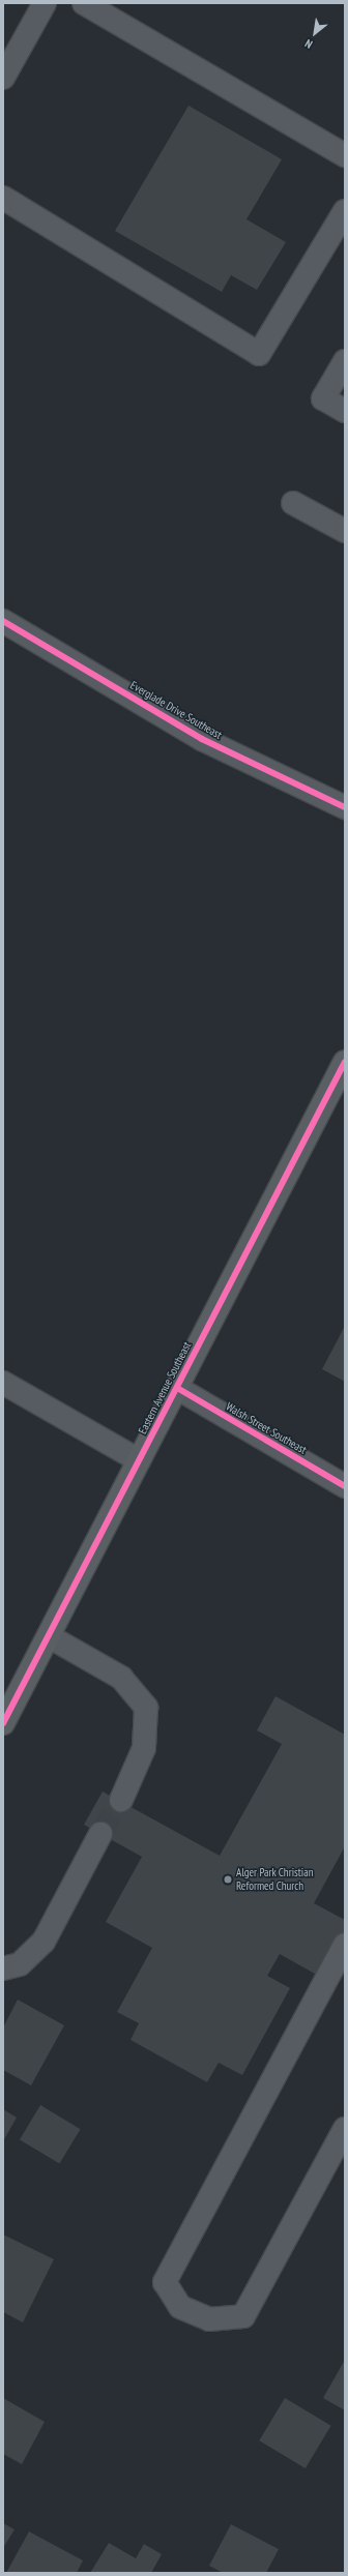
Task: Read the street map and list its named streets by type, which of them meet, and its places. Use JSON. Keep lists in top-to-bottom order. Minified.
{"streets":{"main road":["Eastern Avenue Southeast"],"street":["Everglade Drive Southeast","Walsh Street Southeast"]},"crossings":[["Eastern Avenue Southeast","Walsh Street Southeast"]],"places":["Alger Park Christian Reformed Church"],"north":"bottom left"}
